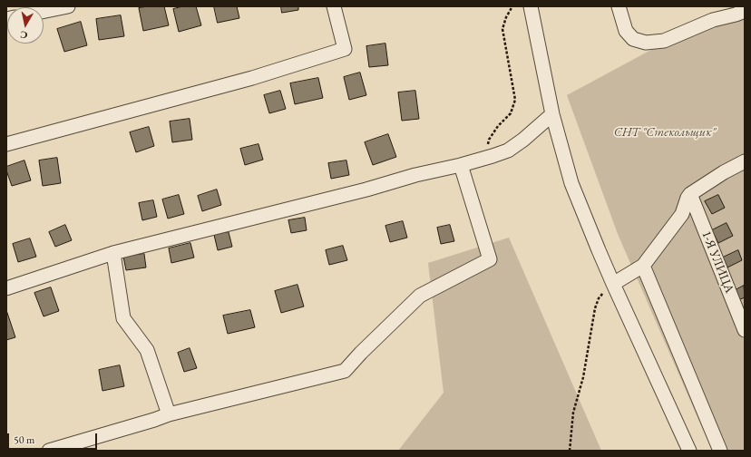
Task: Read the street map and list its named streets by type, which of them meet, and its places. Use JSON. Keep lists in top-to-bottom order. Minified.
{"streets":{"street":["1-Я УЛИЦА"]},"parks":["СНТ \"Стекольщик\""],"scale_bar":"50 m","north":"bottom"}
